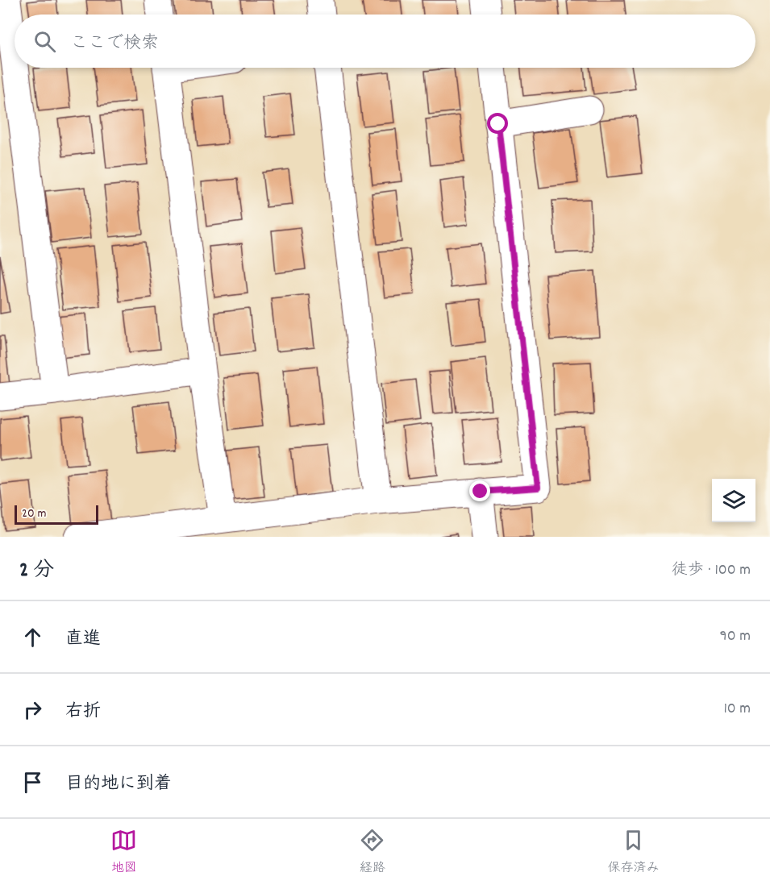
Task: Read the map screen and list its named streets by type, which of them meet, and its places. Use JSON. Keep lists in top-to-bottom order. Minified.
{"scale_bar":"20 m","page":{"search":"ここで検索","scale":"20 m","heading":["2 分","徒歩 · 100 m"],"list":[["直進","90 m"],["右折","10 m"],"目的地に到着"],"nav":["地図","経路","保存済み"]}}
